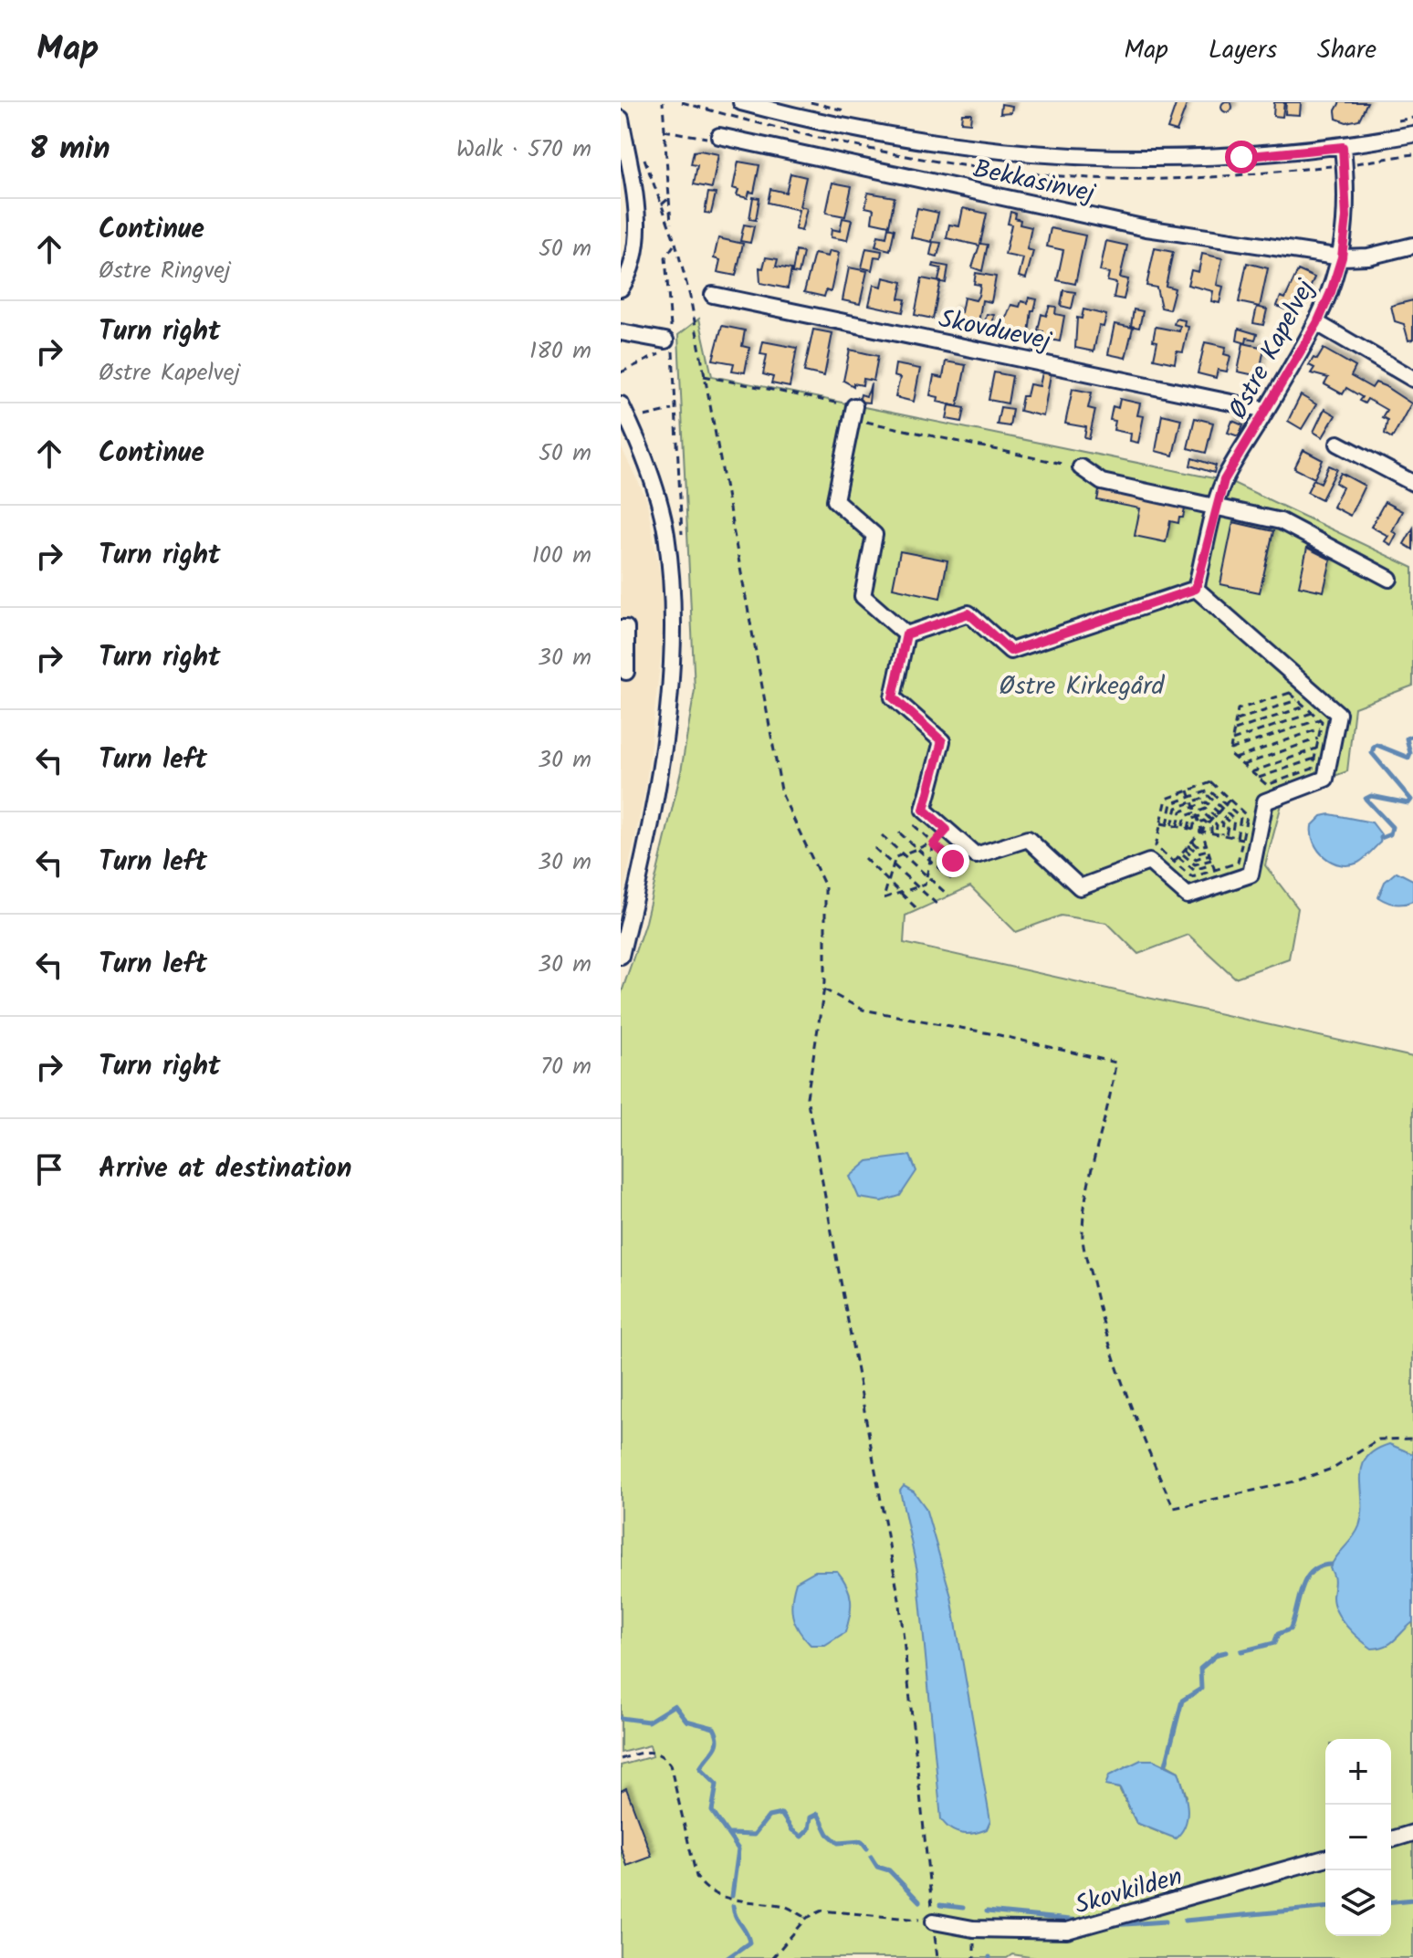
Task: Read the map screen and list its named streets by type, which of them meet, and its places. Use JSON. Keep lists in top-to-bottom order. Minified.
{"streets":{"street":["Bekkasinvej","Skovduevej","Østre Kapelvej","Skovkilden"]},"crossings":[["Bekkasinvej","Østre Kapelvej"],["Skovduevej","Østre Kapelvej"]],"parks":["Østre Kirkegård"],"page":{"header":"Map","nav":["Map","Layers","Share"],"heading":["8 min","Walk · 570 m"],"list":[["Continue","Østre Ringvej","50 m"],["Turn right","Østre Kapelvej","180 m"],["Continue","50 m"],["Turn right","100 m"],["Turn right","30 m"],["Turn left","30 m"],["Turn left","30 m"],["Turn left","30 m"],["Turn right","70 m"],"Arrive at destination"],"map_buttons":["+","−"]}}
